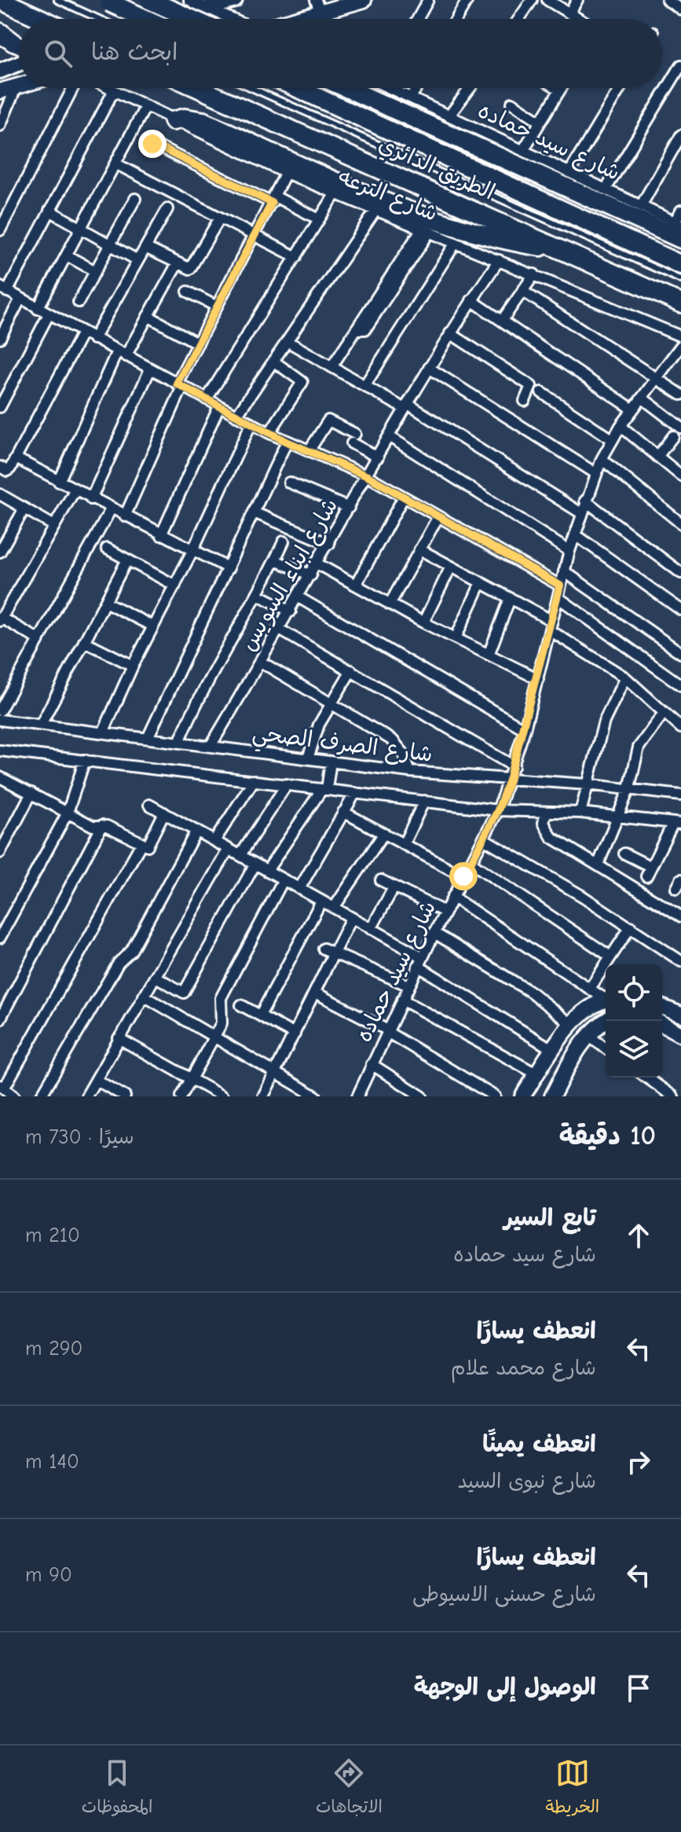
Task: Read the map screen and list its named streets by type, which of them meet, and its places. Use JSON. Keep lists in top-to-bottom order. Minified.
{"streets":{"highway":["الطريق الدائري"],"street":["شارع سيد حماده","شارع الترعه","شارع ابناء السويس","شارع الصرف الصحي"]},"crossings":[["شارع سيد حماده","شارع الصرف الصحي"],["شارع الترعه","شارع ابناء السويس"],["شارع ابناء السويس","شارع الصرف الصحي"]],"page":{"search":"ابحث هنا","heading":["10 دقيقة","سيرًا · 730 m"],"list":[["تابع السير","شارع سيد حماده","210 m"],["انعطف يسارًا","شارع محمد علام","290 m"],["انعطف يمينًا","شارع نبوى السيد","140 m"],["انعطف يسارًا","شارع حسنى الاسيوطى","90 m"],"الوصول إلى الوجهة"],"nav":["الخريطة","الاتجاهات","المحفوظات"]}}
